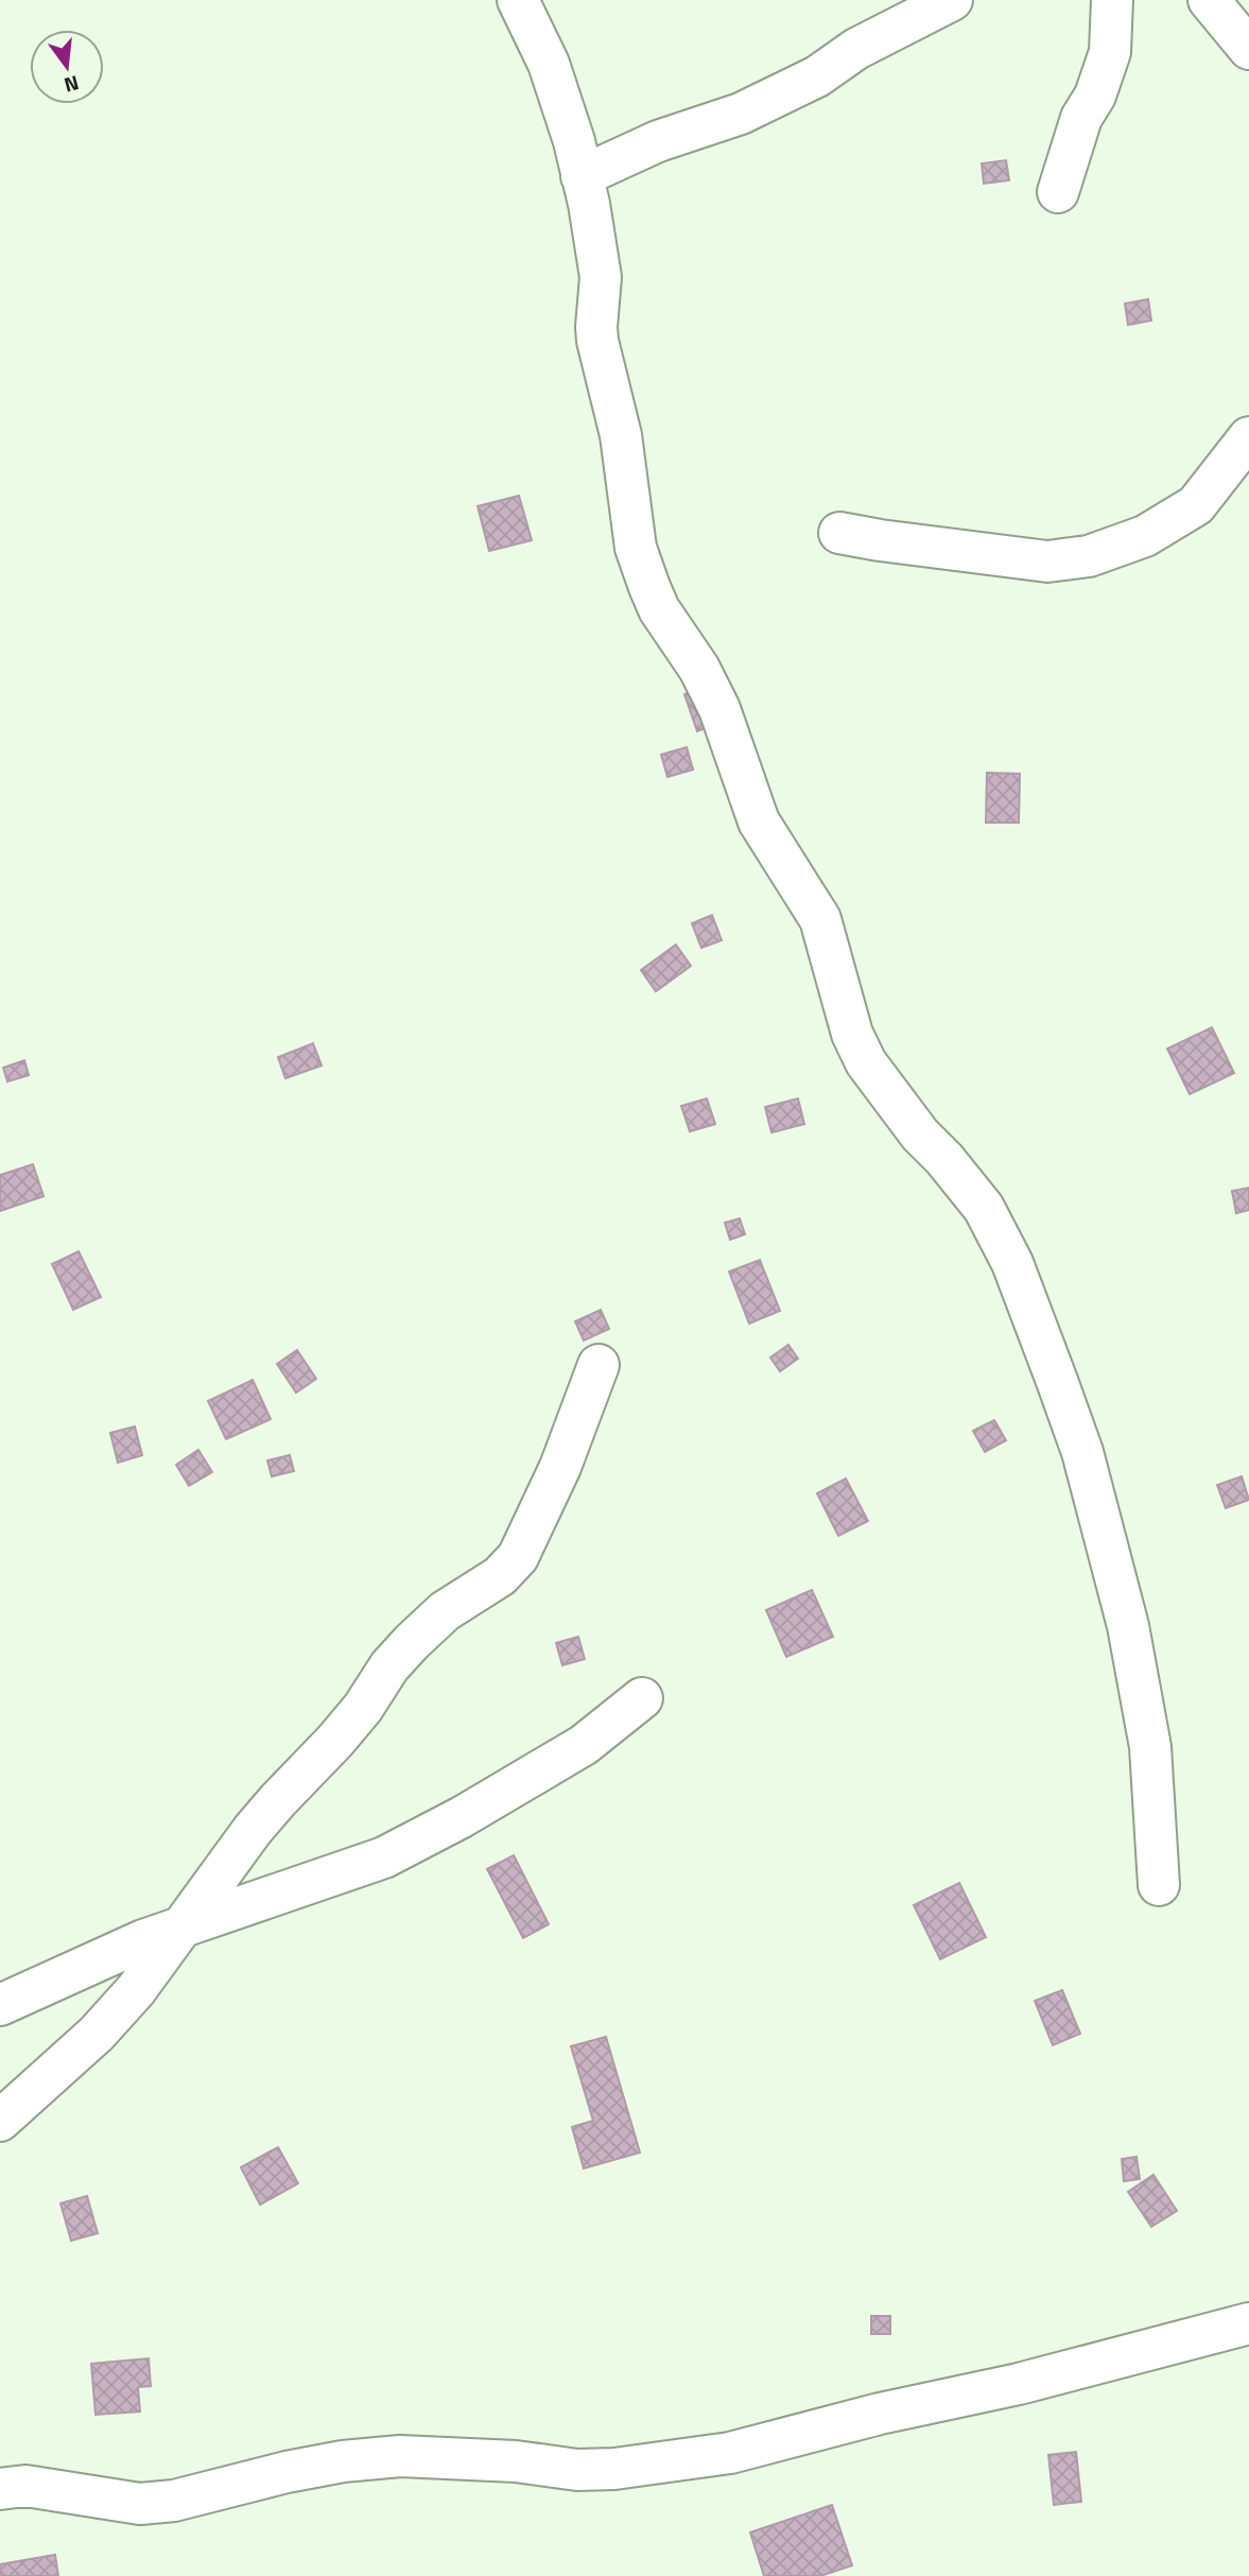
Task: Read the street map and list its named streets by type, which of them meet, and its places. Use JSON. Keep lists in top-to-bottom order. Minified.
{"north":"bottom"}
